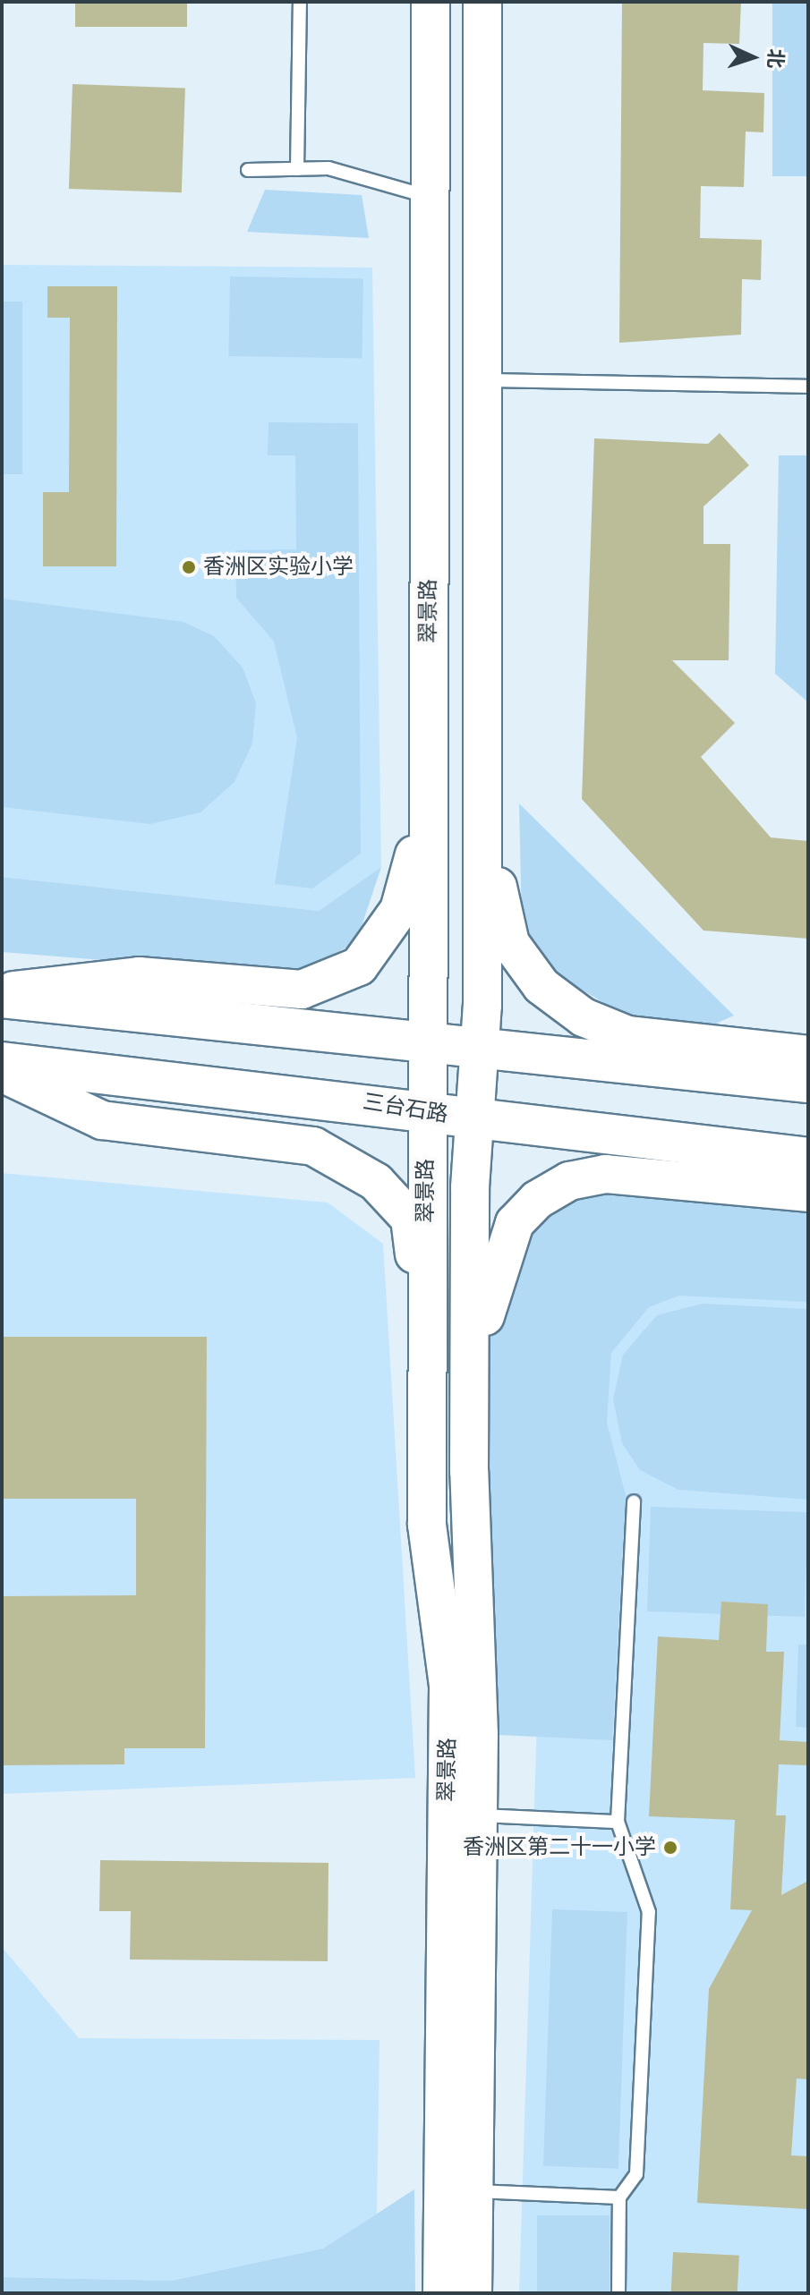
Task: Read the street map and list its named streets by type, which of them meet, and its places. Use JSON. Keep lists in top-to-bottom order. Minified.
{"streets":{"main road":["翠景路","三台石路"]},"crossings":[["翠景路","三台石路"]],"places":["香洲区实验小学","香洲区第二十一小学"],"north":"right"}
